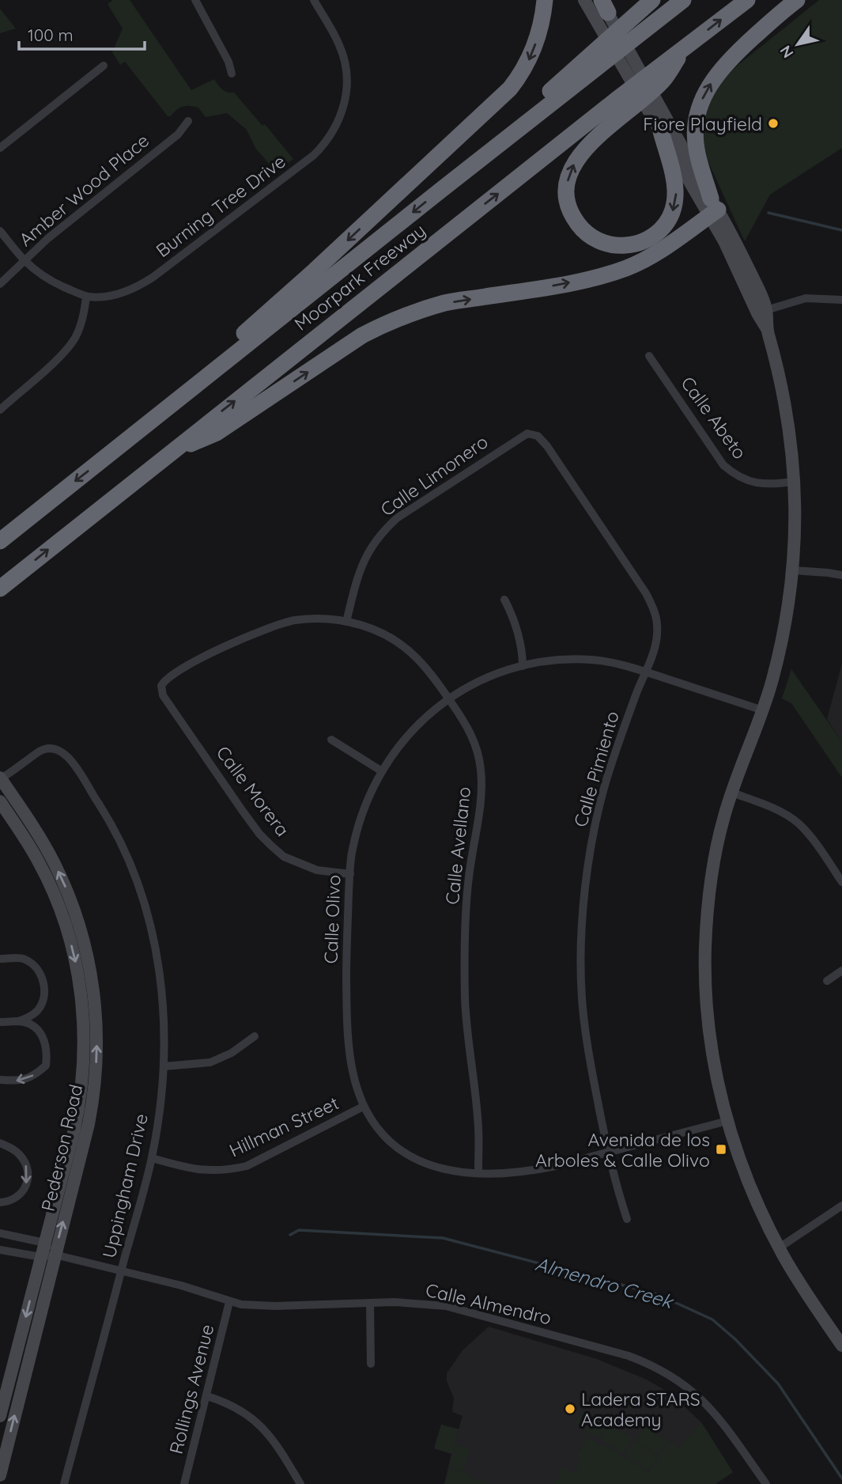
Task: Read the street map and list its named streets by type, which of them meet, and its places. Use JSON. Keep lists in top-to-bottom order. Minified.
{"streets":{"highway":["Moorpark Freeway"],"main road":["Pederson Road"],"street":["Amber Wood Place","Burning Tree Drive","Calle Abeto","Calle Limonero","Calle Pimiento","Calle Morera","Calle Avellano","Calle Olivo","Hillman Street","Uppingham Drive","Calle Almendro","Rollings Avenue"]},"crossings":[["Amber Wood Place","Burning Tree Drive"],["Calle Limonero","Calle Pimiento"],["Calle Limonero","Calle Avellano"],["Calle Pimiento","Calle Olivo"],["Calle Morera","Calle Avellano"],["Calle Morera","Calle Olivo"],["Calle Avellano","Calle Olivo"],["Calle Olivo","Hillman Street"],["Hillman Street","Uppingham Drive"],["Pederson Road","Uppingham Drive"],["Pederson Road","Calle Almendro"],["Uppingham Drive","Calle Almendro"],["Calle Almendro","Rollings Avenue"]],"water":["Almendro Creek"],"places":{"other":["Fiore Playfield","Ladera STARS Academy"],"transit":["Avenida de los Arboles & Calle Olivo"]},"scale_bar":"100 m","north":"bottom left"}
